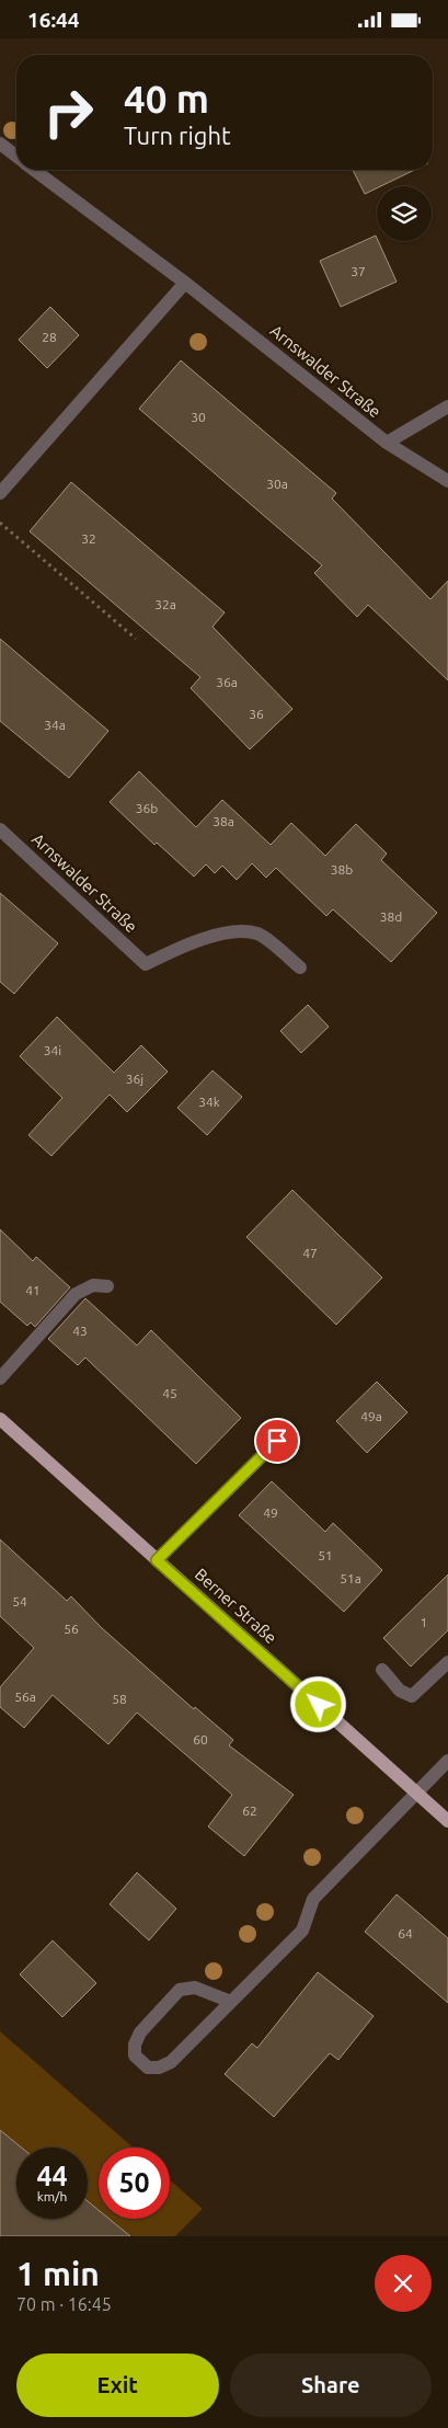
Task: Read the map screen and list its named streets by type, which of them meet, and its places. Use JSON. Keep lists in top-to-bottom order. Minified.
{"streets":{"main road":["Berner Straße"],"street":["Arnswalder Straße"]},"house_numbers":["37","28","30","30a","32","32a","36a","36","34a","36b","38a","38b","38d","34i","36j","34k","47","41","43","45","49a","49","51","51a","54","1","56","56a","58","60","62","64"],"page":{"status":"16:44","turn":["40 m","Turn right"],"speed":"44 km/h","limit":"50","heading":["1 min","70 m · 16:45"],"buttons":["Exit","Share"]}}
